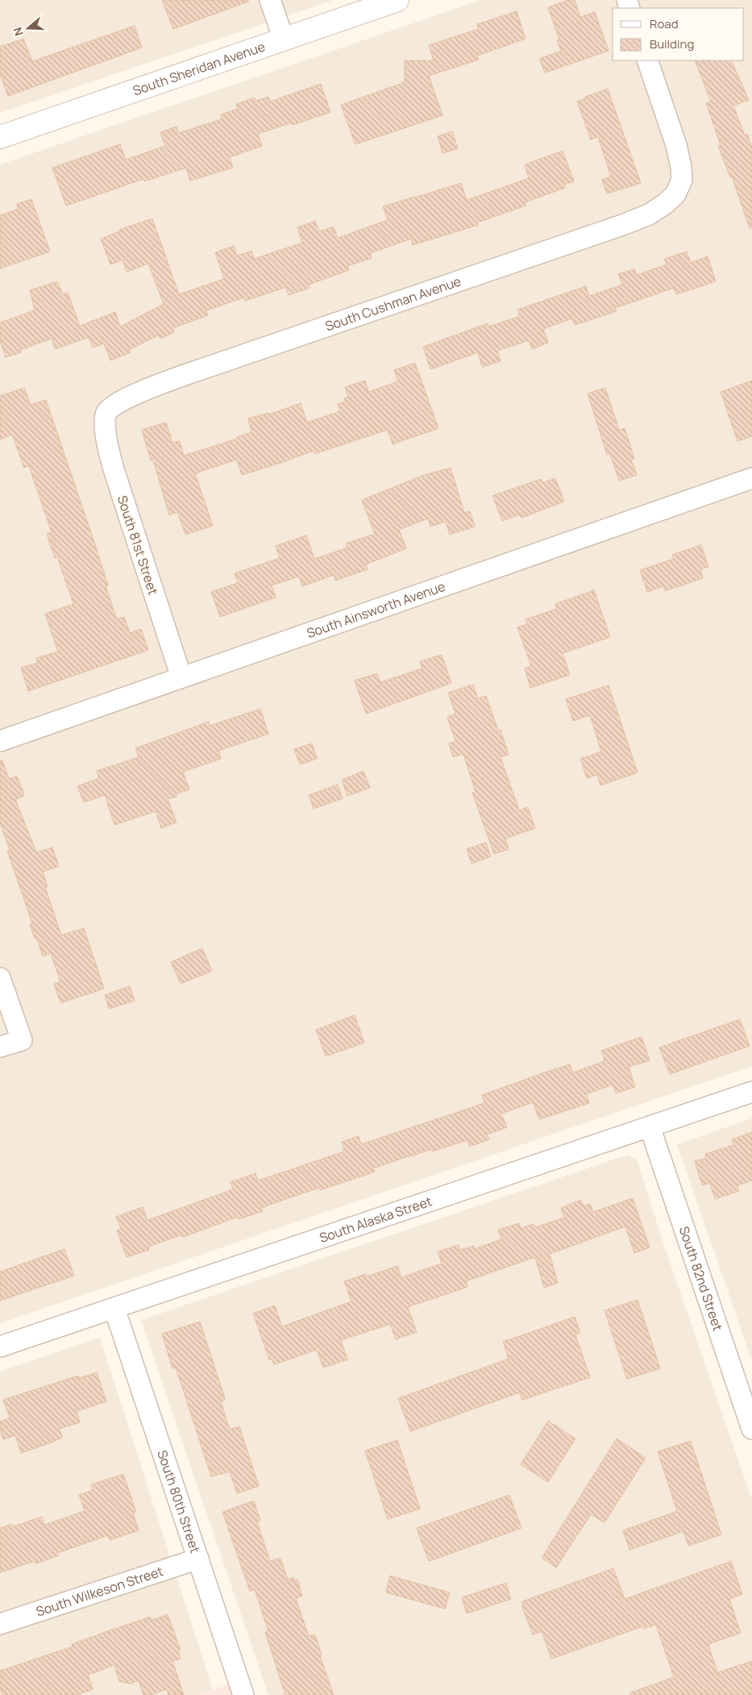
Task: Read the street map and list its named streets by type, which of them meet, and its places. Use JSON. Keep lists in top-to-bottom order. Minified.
{"streets":{"street":["South Sheridan Avenue","South Cushman Avenue","South 81st Street","South Ainsworth Avenue","South Alaska Street","South 82nd Street","South 80th Street","South Wilkeson Street"]},"crossings":[["South Cushman Avenue","South 81st Street"],["South 81st Street","South Ainsworth Avenue"],["South Alaska Street","South 82nd Street"],["South Alaska Street","South 80th Street"],["South 80th Street","South Wilkeson Street"]],"legend":["Road","Building"],"north":"left"}
